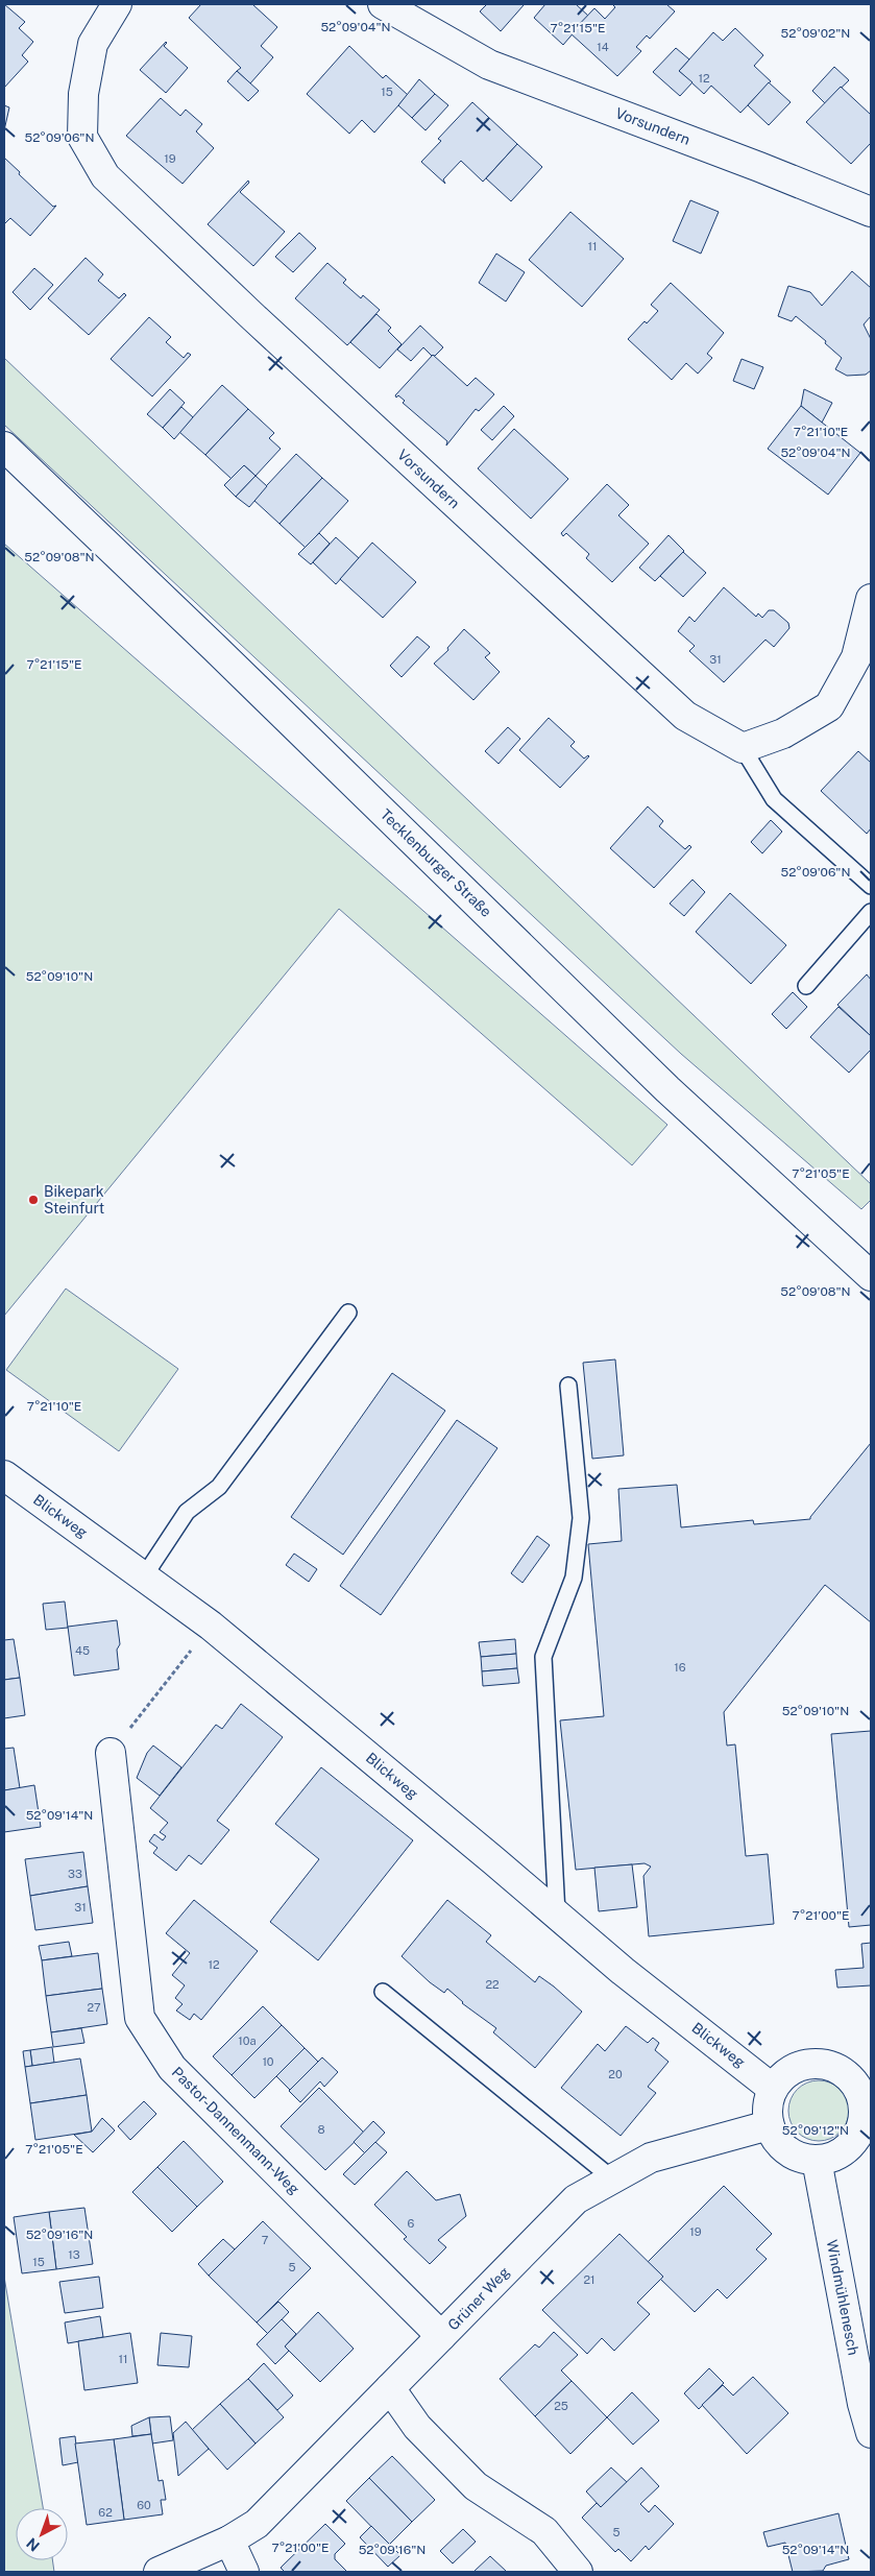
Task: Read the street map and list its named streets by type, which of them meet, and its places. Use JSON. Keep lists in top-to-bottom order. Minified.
{"streets":{"street":["Vorsundern","Tecklenburger Straße","Blickweg","Pastor-Dannenmann-Weg","Windmühlenesch","Grüner Weg"]},"crossings":[["Blickweg","Windmühlenesch"],["Blickweg","Grüner Weg"],["Pastor-Dannenmann-Weg","Grüner Weg"],["Windmühlenesch","Grüner Weg"]],"places":["Bikepark Steinfurt"],"house_numbers":["14","12","15","19","11","31","45","16","33","31","12","22","27","10a","10","20","8","6","19","7","13","15","5","21","11","25","60","62","5"],"north":"bottom left","coordinates":["52°09'04\"N","7°21'15\"E","52°09'02\"N","52°09'06\"N","7°21'10\"E","52°09'08\"N","52°09'10\"N","7°21'05\"E","52°09'14\"N","7°21'00\"E","52°09'12\"N","52°09'16\"N"]}
